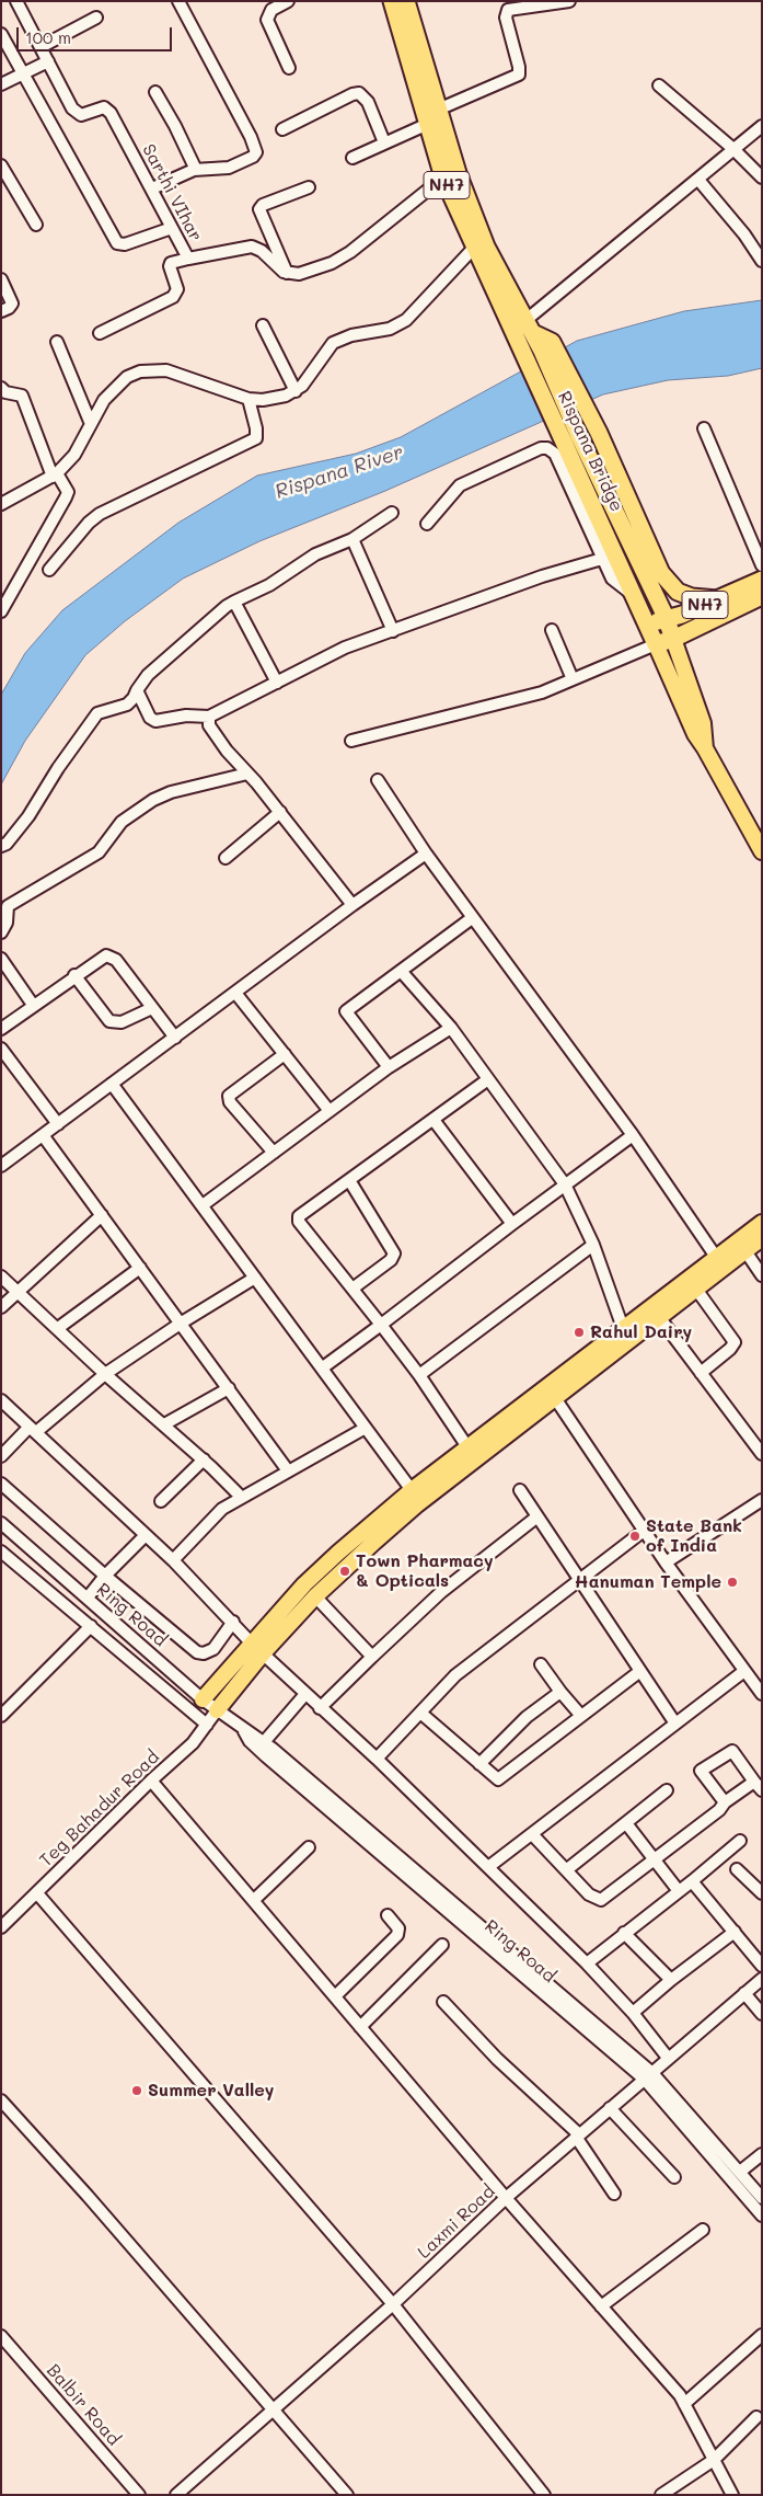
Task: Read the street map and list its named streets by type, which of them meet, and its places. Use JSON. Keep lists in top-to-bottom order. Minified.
{"streets":{"highway":["NH7","Rispana Bridge"],"street":["Sarthi VIhar","Ring Road","Teg Bahadur Road","Laxmi Road","Balbir Road"]},"crossings":[["NH7","Rispana Bridge"],["Ring Road","Teg Bahadur Road"],["Ring Road","Laxmi Road"]],"water":["Rispana River"],"places":["Rahul Dairy","State Bank of India","Town Pharmacy & Opticals","Hanuman Temple","Summer Valley"],"scale_bar":"100 m"}
